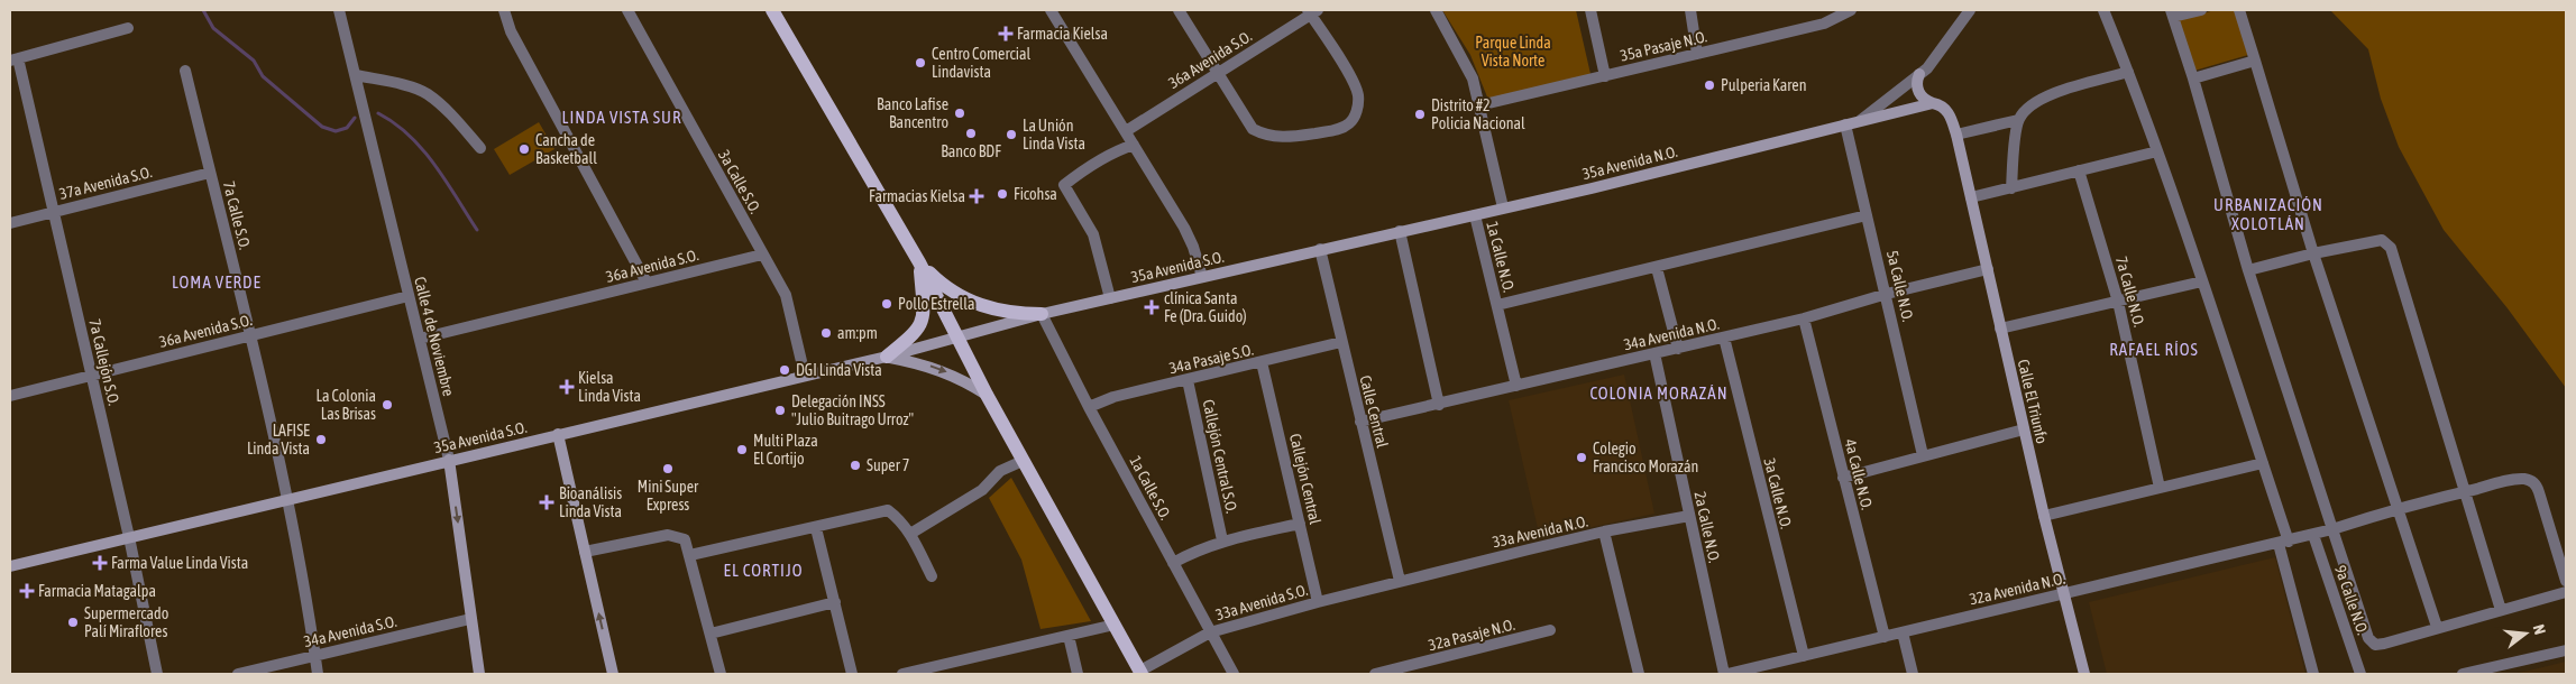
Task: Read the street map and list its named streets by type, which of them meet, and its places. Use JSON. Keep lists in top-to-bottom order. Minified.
{"streets":{"main road":["35a Avenida N.O.","35a Avenida S.O.","Calle 4 de Noviembre","Calle El Triunfo"],"street":["35a Pasaje N.O.","36a Avenida S.O.","3a Calle S.O.","37a Avenida S.O.","7a Calle S.O.","1a Calle N.O.","5a Calle N.O.","7a Calle N.O.","34a Avenida N.O.","34a Pasaje S.O.","7a Callejón S.O.","Calle Central","Callejón Central S.O.","4a Calle N.O.","Callejón Central","1a Calle S.O.","3a Calle N.O.","2a Calle N.O.","33a Avenida N.O.","32a Avenida N.O.","9a Calle N.O.","33a Avenida S.O.","34a Avenida S.O.","32a Pasaje N.O."]},"crossings":[["35a Pasaje N.O.","1a Calle N.O."],["36a Avenida S.O.","3a Calle S.O."],["36a Avenida S.O.","7a Calle S.O."],["36a Avenida S.O.","Calle 4 de Noviembre"],["36a Avenida S.O.","7a Callejón S.O."],["35a Avenida N.O.","1a Calle N.O."],["35a Avenida N.O.","35a Avenida S.O."],["35a Avenida N.O.","5a Calle N.O."],["35a Avenida N.O.","Calle El Triunfo"],["35a Avenida N.O.","Calle Central"],["3a Calle S.O.","35a Avenida S.O."],["37a Avenida S.O.","7a Calle S.O."],["37a Avenida S.O.","7a Callejón S.O."],["7a Calle S.O.","35a Avenida S.O."],["7a Calle S.O.","34a Avenida S.O."],["1a Calle N.O.","34a Avenida N.O."],["35a Avenida S.O.","Calle 4 de Noviembre"],["35a Avenida S.O.","7a Callejón S.O."],["35a Avenida S.O.","Calle Central"],["35a Avenida S.O.","1a Calle S.O."],["5a Calle N.O.","34a Avenida N.O."],["34a Avenida N.O.","Calle El Triunfo"],["34a Avenida N.O.","Calle Central"],["34a Avenida N.O.","4a Calle N.O."],["34a Avenida N.O.","3a Calle N.O."],["34a Avenida N.O.","2a Calle N.O."],["Calle 4 de Noviembre","34a Avenida S.O."],["34a Pasaje S.O.","Calle Central"],["34a Pasaje S.O.","Callejón Central S.O."],["34a Pasaje S.O.","Callejón Central"],["34a Pasaje S.O.","1a Calle S.O."],["Calle El Triunfo","32a Avenida N.O."],["Calle Central","33a Avenida N.O."],["Calle Central","33a Avenida S.O."],["4a Calle N.O.","32a Avenida N.O."],["Callejón Central","33a Avenida S.O."],["1a Calle S.O.","33a Avenida S.O."],["3a Calle N.O.","32a Avenida N.O."],["2a Calle N.O.","33a Avenida N.O."],["2a Calle N.O.","32a Avenida N.O."],["33a Avenida N.O.","33a Avenida S.O."],["32a Avenida N.O.","9a Calle N.O."]],"districts":["LINDA VISTA SUR","URBANIZACIÓN XOLOTLÁN","LOMA VERDE","RAFAEL RÍOS","COLONIA MORAZÁN","EL CORTIJO"],"parks":["Parque Linda Vista Norte"],"places":{"health":["Farmacia Kielsa","Farmacias Kielsa","clínica Santa Fe (Dra. Guido)","Kielsa Linda Vista","Bioanálisis Linda Vista","Farma Value Linda Vista","Farmacia Matagalpa"],"other":["Centro Comercial Lindavista","Pulperia Karen","Banco Lafise Bancentro","Distrito #2 Policia Nacional","Banco BDF","La Unión Linda Vista","Cancha de Basketball","Ficohsa","Pollo Estrella","am:pm","DGI Linda Vista","La Colonia Las Brisas","Delegación INSS \"Julio Buitrago Urroz\"","LAFISE Linda Vista","Multi Plaza El Cortijo","Colegio Francisco Morazán","Super 7","Mini Super Express","Supermercado Palí Miraflores"]},"north":"right"}
